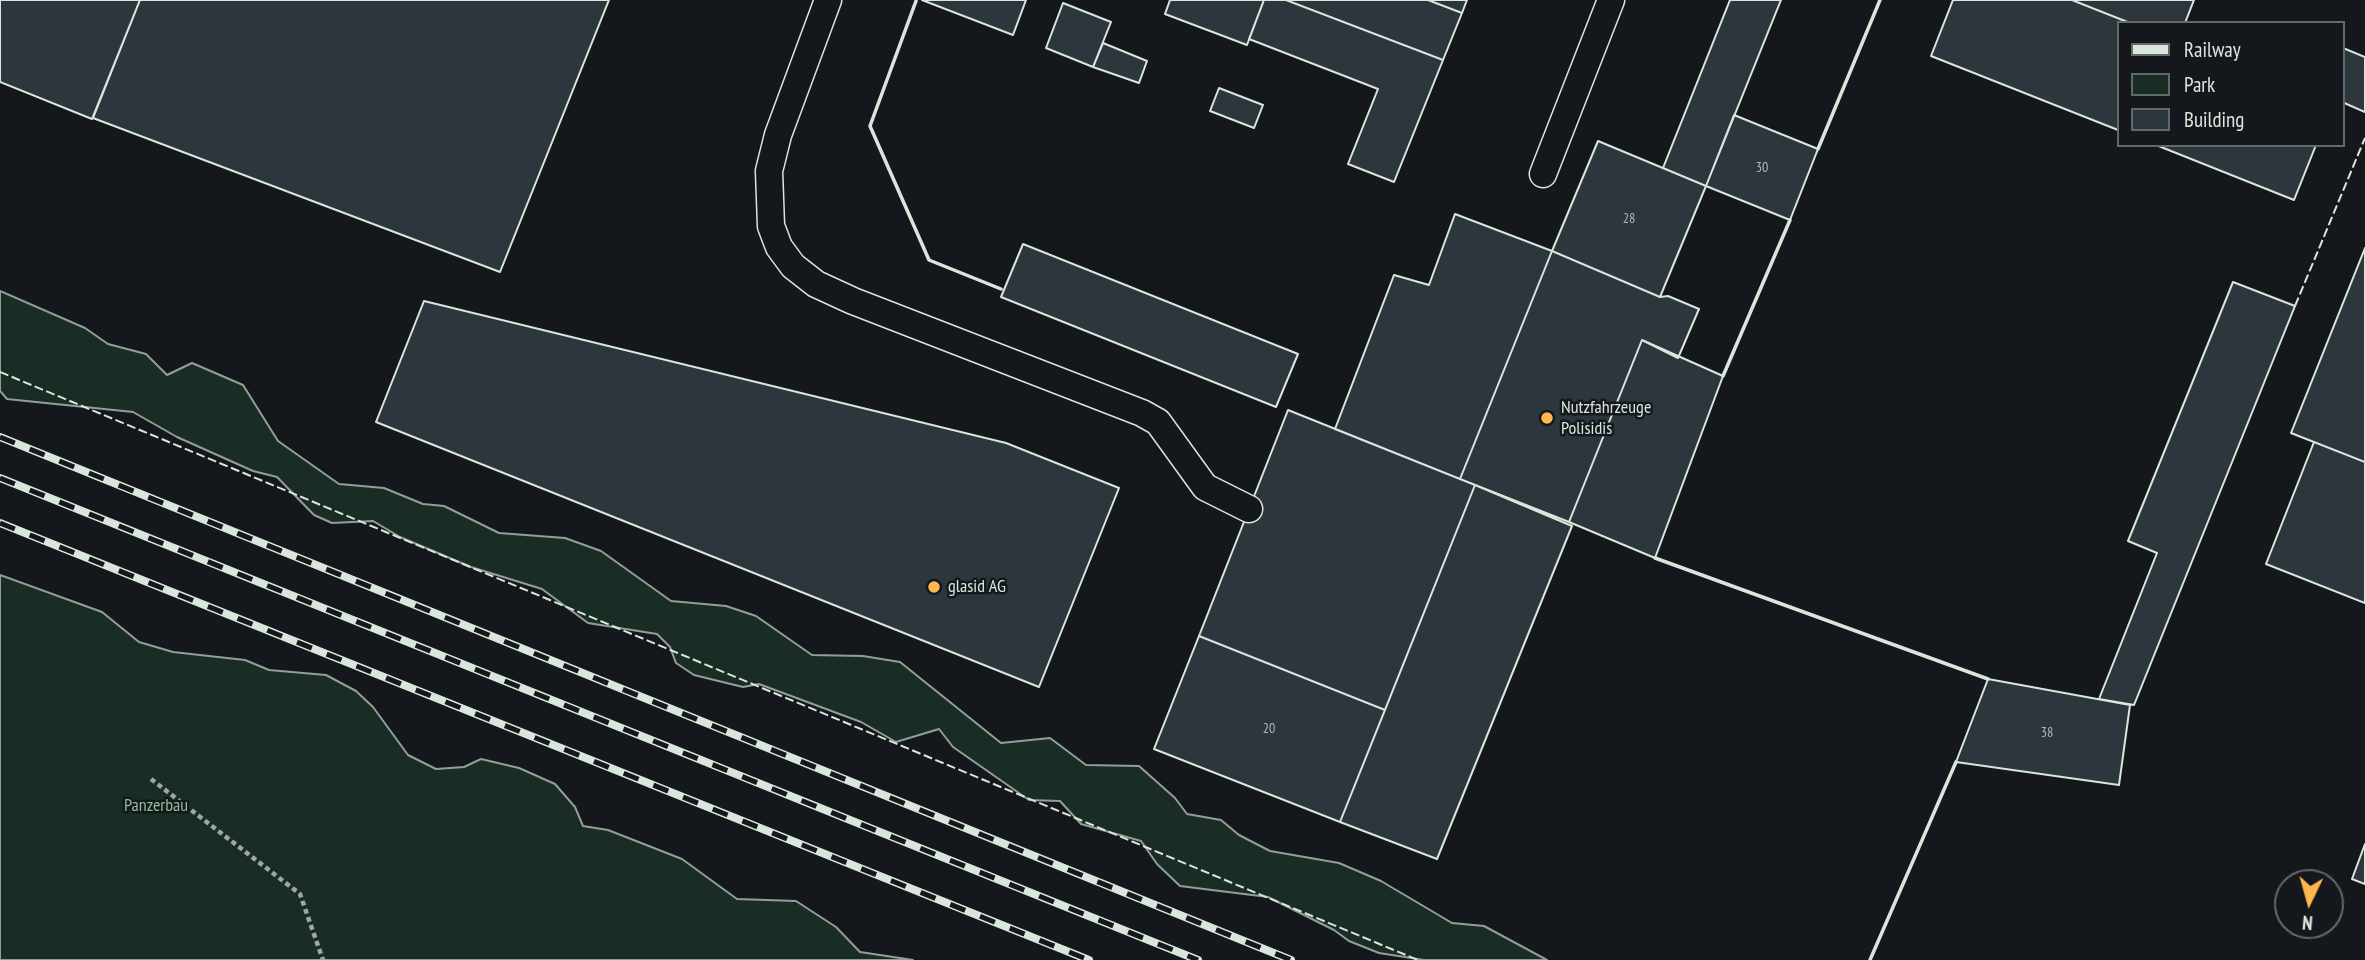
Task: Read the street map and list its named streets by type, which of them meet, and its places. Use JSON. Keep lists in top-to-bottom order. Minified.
{"parks":["Panzerbau"],"places":["Nutzfahrzeuge Polisidis","glasid AG"],"house_numbers":["30","28","20","38"],"legend":["Railway","Park","Building"],"north":"bottom"}
